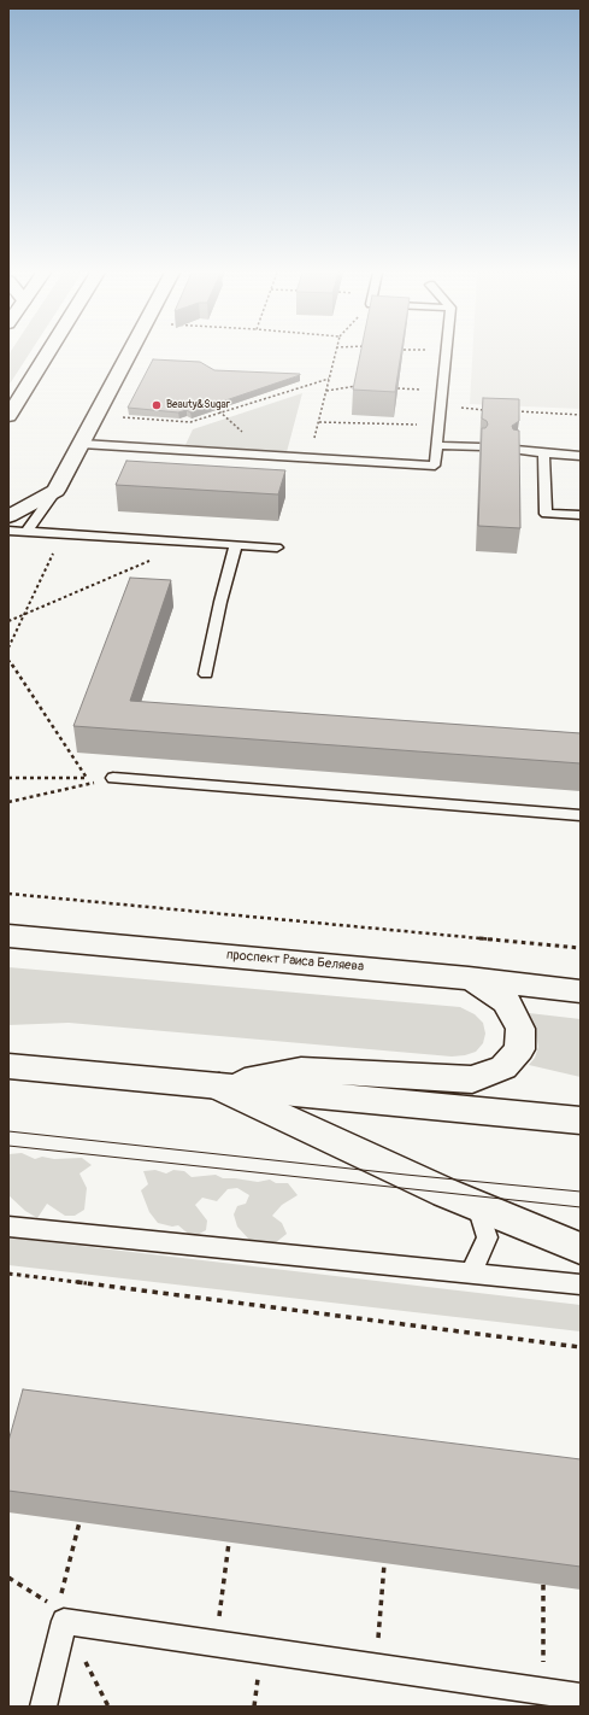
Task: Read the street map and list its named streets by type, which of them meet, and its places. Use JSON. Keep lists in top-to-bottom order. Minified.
{"streets":{"street":["проспект Раиса Беляева"]},"places":["Beauty&Sugar"]}
